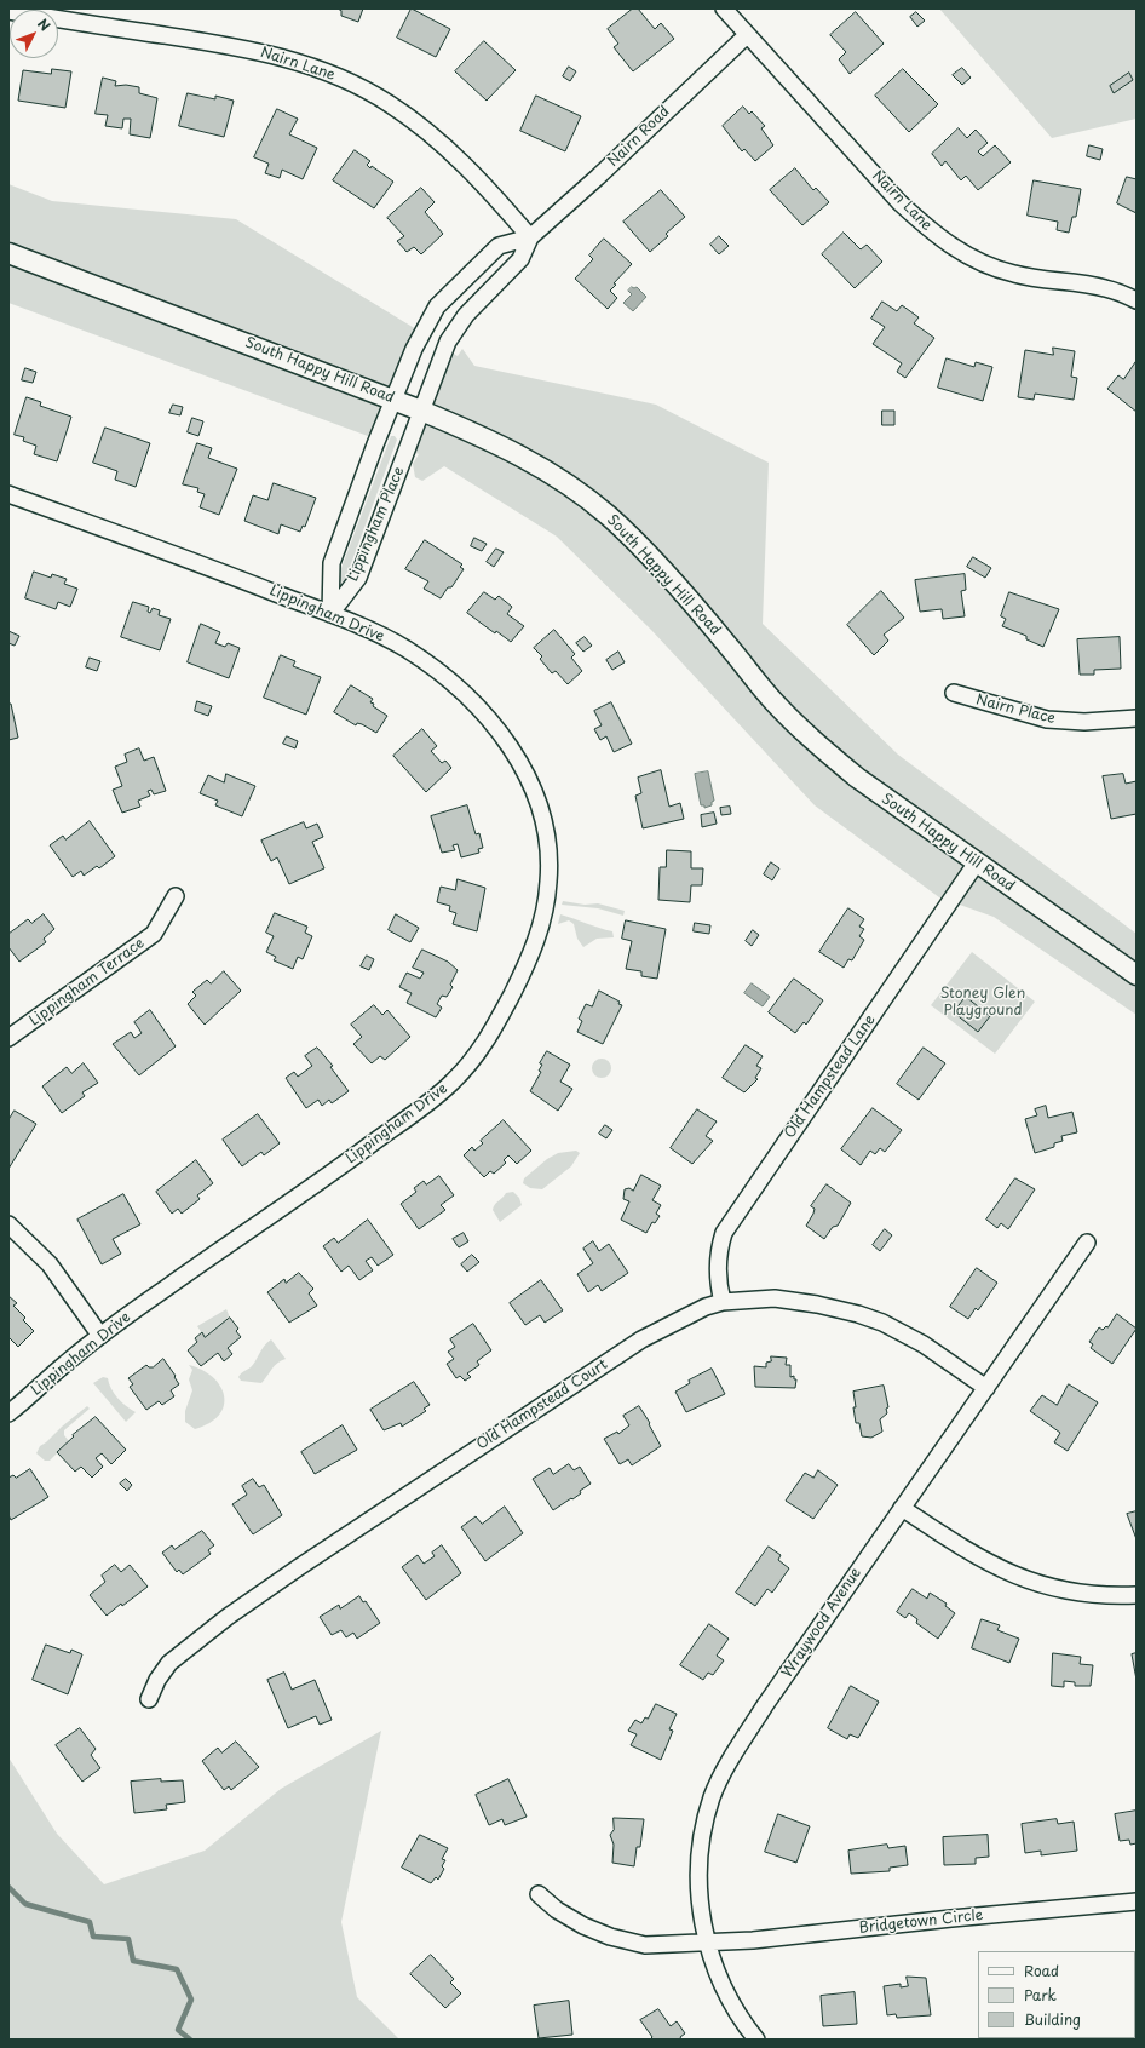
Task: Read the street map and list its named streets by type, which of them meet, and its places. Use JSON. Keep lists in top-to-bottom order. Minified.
{"streets":{"street":["Nairn Lane","Nairn Road","South Happy Hill Road","Lippingham Place","Lippingham Drive","Nairn Place","Lippingham Terrace","Old Hampstead Lane","Old Hampstead Court","Wraywood Avenue","Bridgetown Circle"]},"crossings":[["Nairn Lane","Nairn Road"],["Nairn Road","South Happy Hill Road"],["Nairn Road","Lippingham Place"],["South Happy Hill Road","Lippingham Place"],["South Happy Hill Road","Old Hampstead Lane"],["Lippingham Place","Lippingham Drive"],["Old Hampstead Lane","Old Hampstead Court"],["Old Hampstead Court","Wraywood Avenue"],["Wraywood Avenue","Bridgetown Circle"]],"parks":["Stoney Glen Playground"],"legend":["Road","Park","Building"],"north":"top right"}
